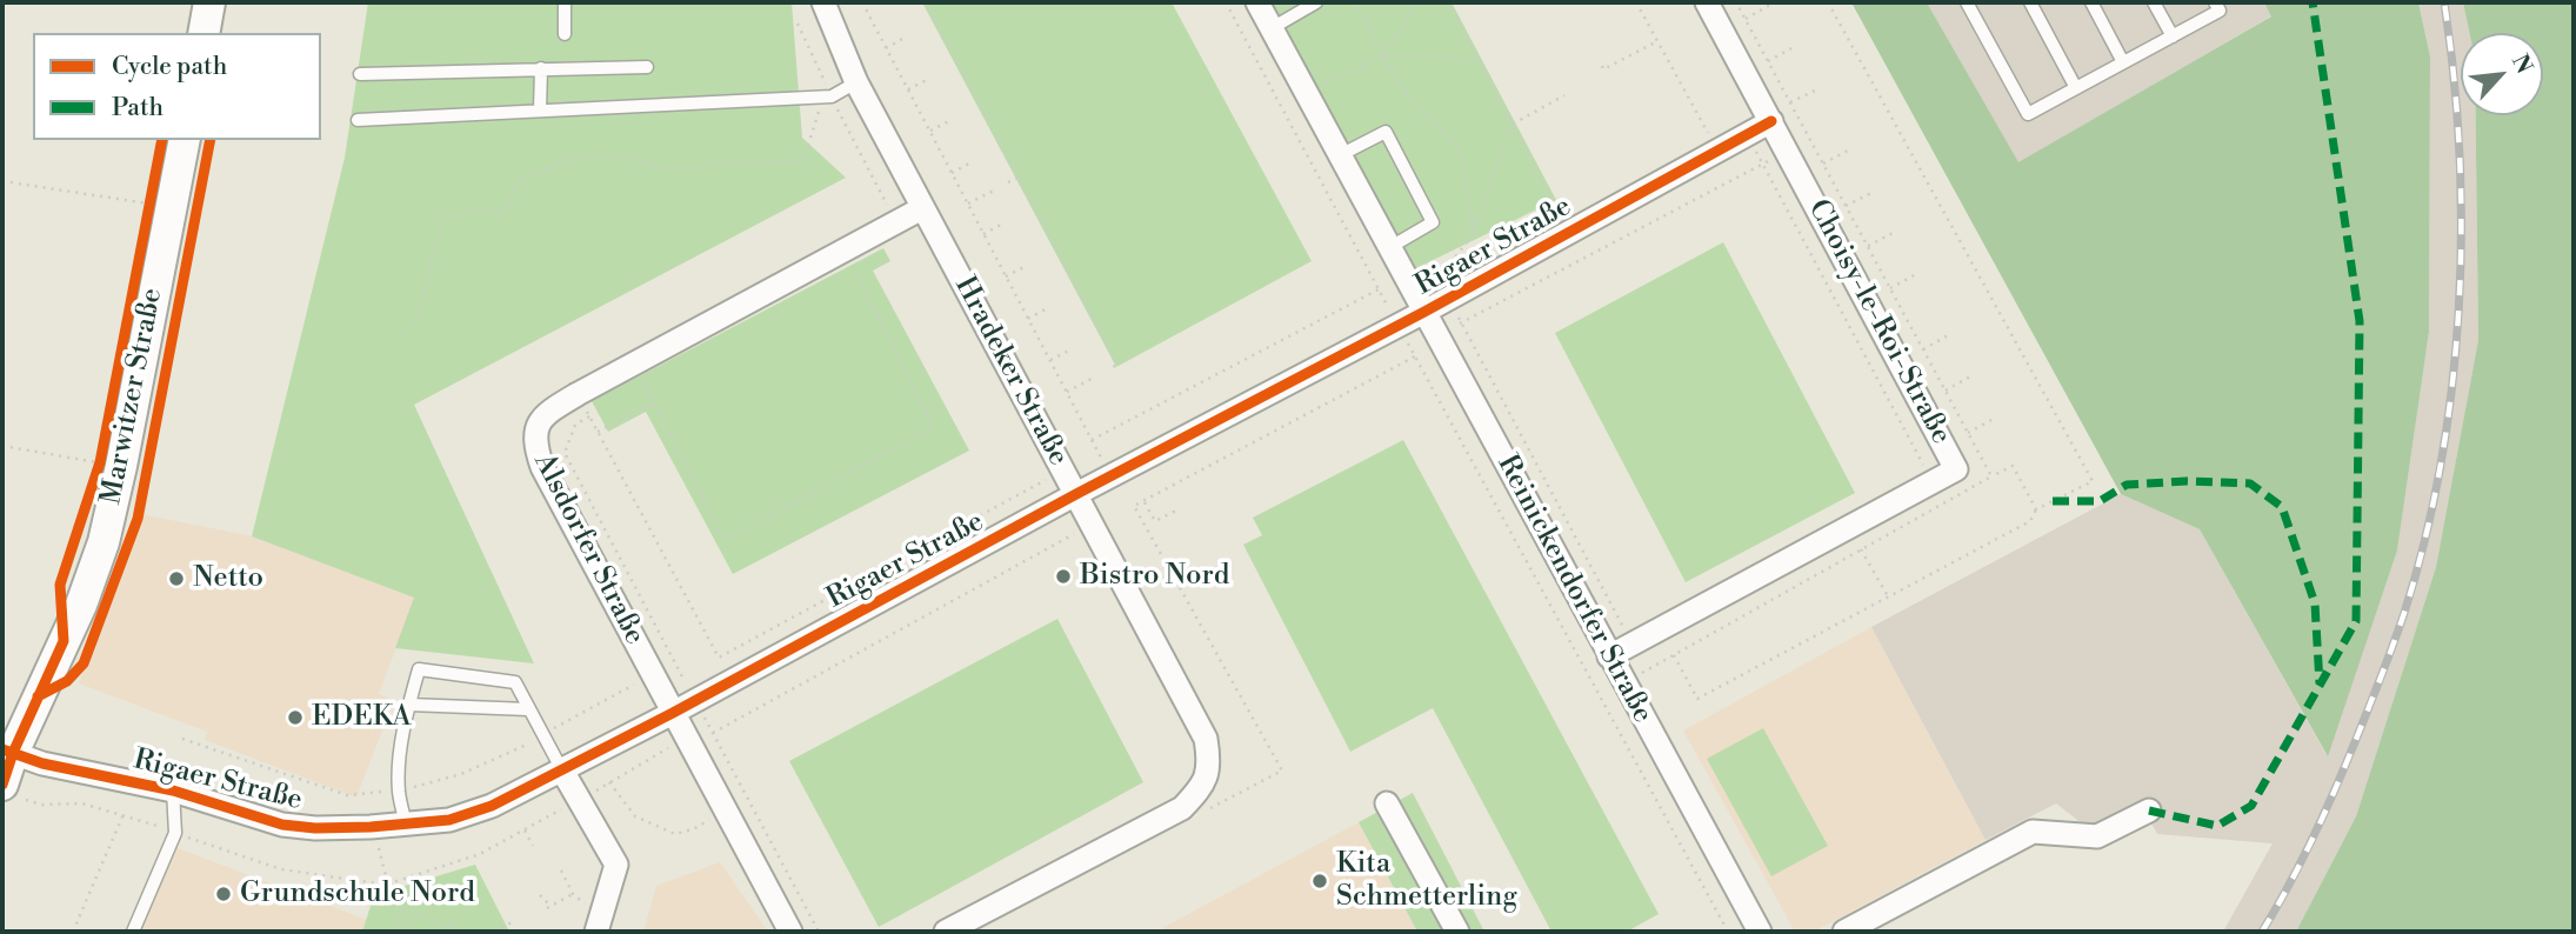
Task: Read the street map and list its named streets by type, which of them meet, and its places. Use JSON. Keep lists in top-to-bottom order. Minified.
{"streets":{"main road":["Marwitzer Straße"],"street":["Rigaer Straße","Choisy-le-Roi-Straße","Hradeker Straße","Alsdorfer Straße","Reinickendorfer Straße"]},"crossings":[["Rigaer Straße","Choisy-le-Roi-Straße"],["Rigaer Straße","Hradeker Straße"],["Rigaer Straße","Marwitzer Straße"],["Rigaer Straße","Alsdorfer Straße"],["Rigaer Straße","Reinickendorfer Straße"],["Choisy-le-Roi-Straße","Reinickendorfer Straße"],["Hradeker Straße","Alsdorfer Straße"]],"places":["Bistro Nord","Netto","EDEKA","Kita Schmetterling","Grundschule Nord"],"legend":["Cycle path","Path"],"north":"top right"}
